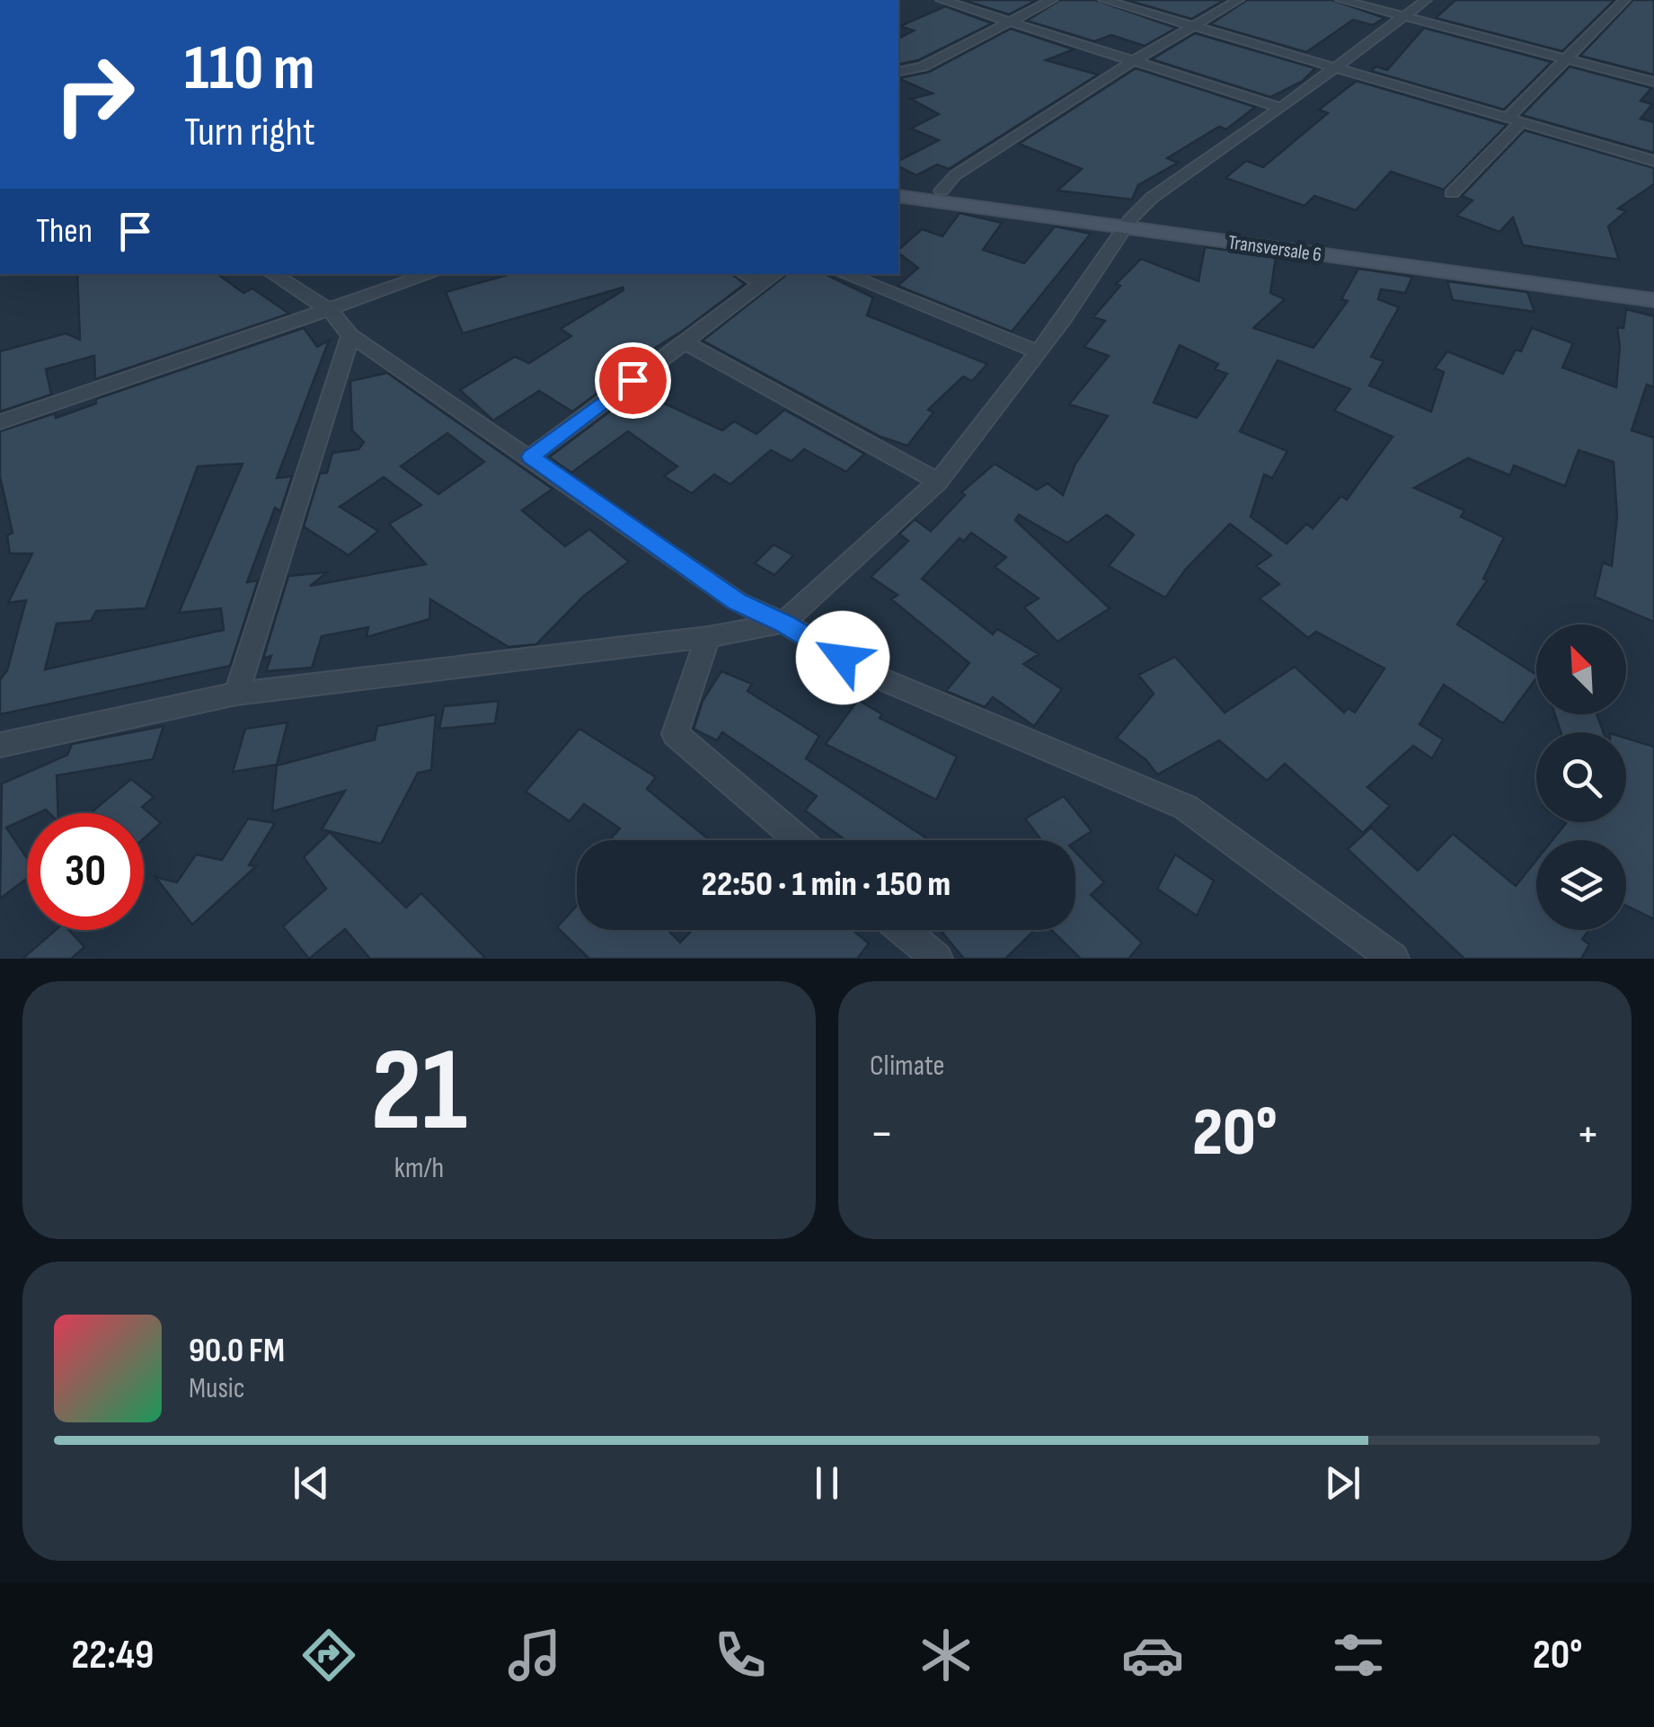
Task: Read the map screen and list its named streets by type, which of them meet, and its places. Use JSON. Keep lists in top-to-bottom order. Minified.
{"streets":{"main road":["Transversale 6"]},"north":"top left","page":{"turn":["110 m","Turn right"],"then":"Then","limit":"30","trip":"22:50 · 1 min · 150 m","tile":[["21","km/h"],"Climate"],"heat":["−","20°","+"],"song":["90.0 FM","Music"],"tabs":["22:49","20°"]}}
